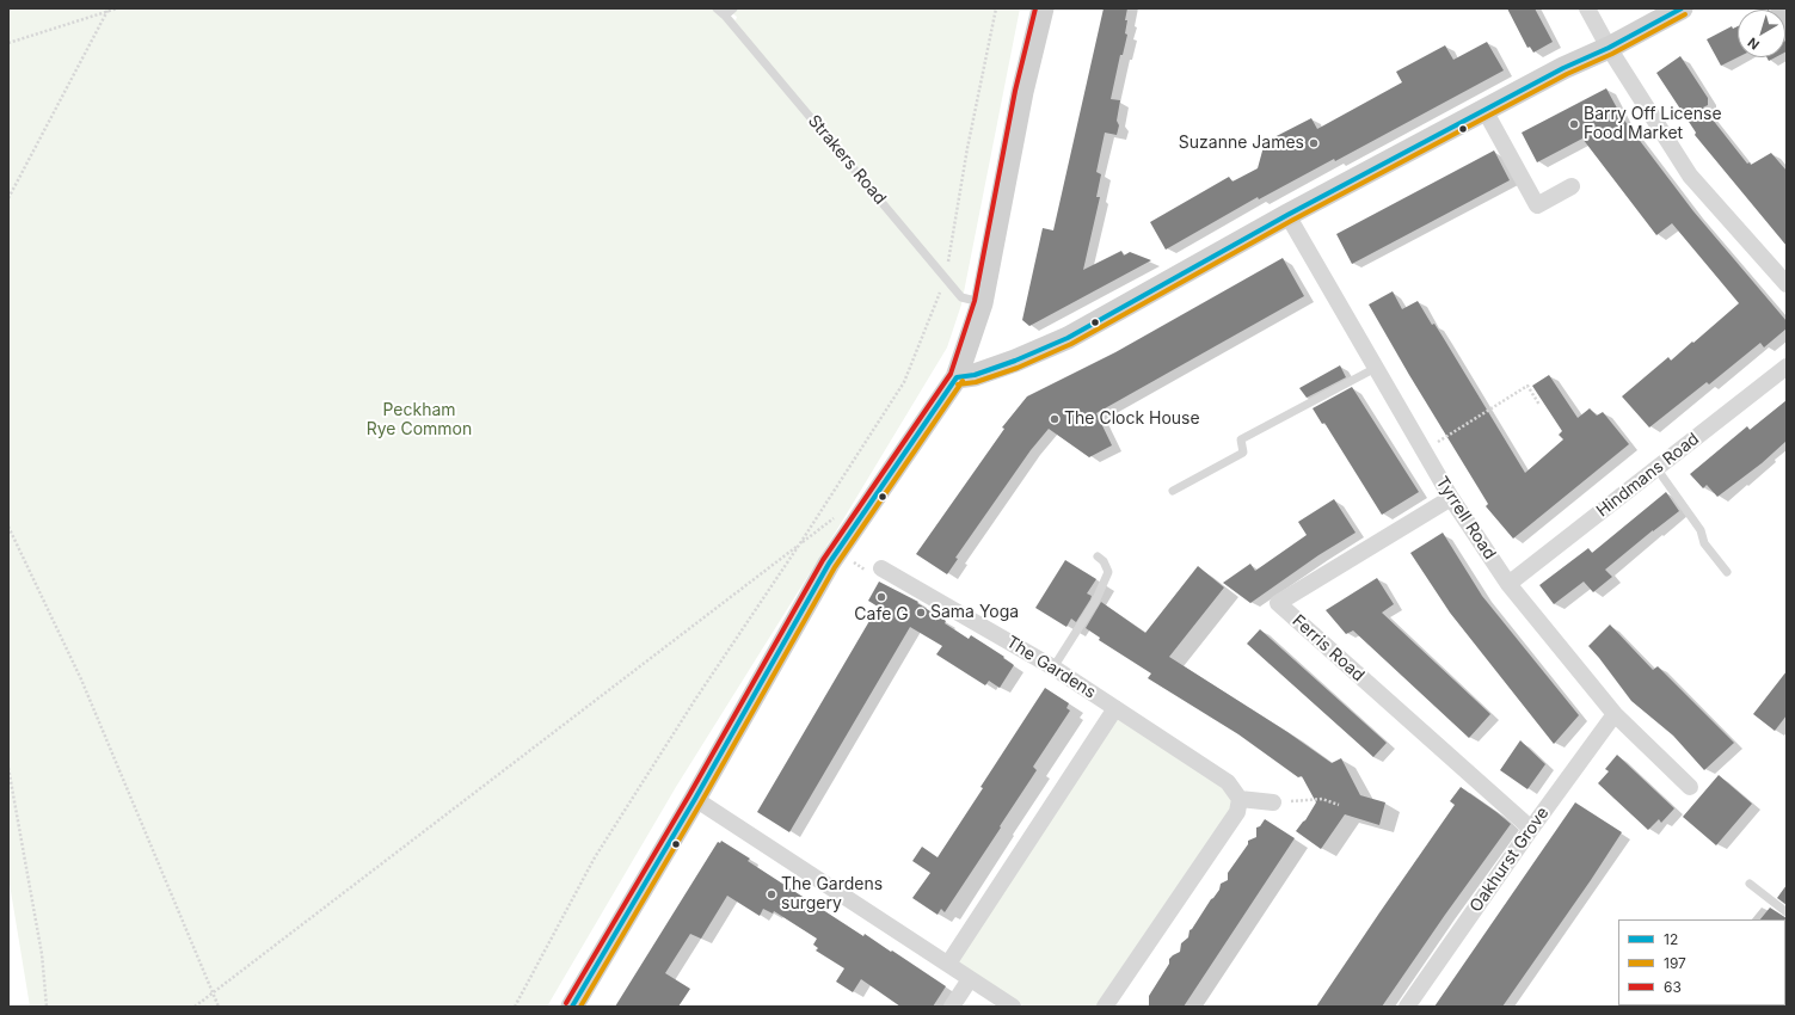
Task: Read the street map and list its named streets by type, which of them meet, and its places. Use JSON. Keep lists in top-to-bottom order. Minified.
{"streets":{"street":["Hindmans Road","Tyrrell Road","Ferris Road","The Gardens","Oakhurst Grove"],"lane":["Strakers Road"]},"crossings":[["Hindmans Road","Tyrrell Road"],["Tyrrell Road","Ferris Road"],["Tyrrell Road","Oakhurst Grove"],["Ferris Road","Oakhurst Grove"]],"parks":["Peckham Rye Common"],"places":["Barry Off License Food Market","Suzanne James","The Clock House","Cafe G","Sama Yoga","The Gardens surgery"],"lines":["transit line 12","transit line 63","transit line 197"],"legend":["12","197","63"],"north":"bottom left"}
